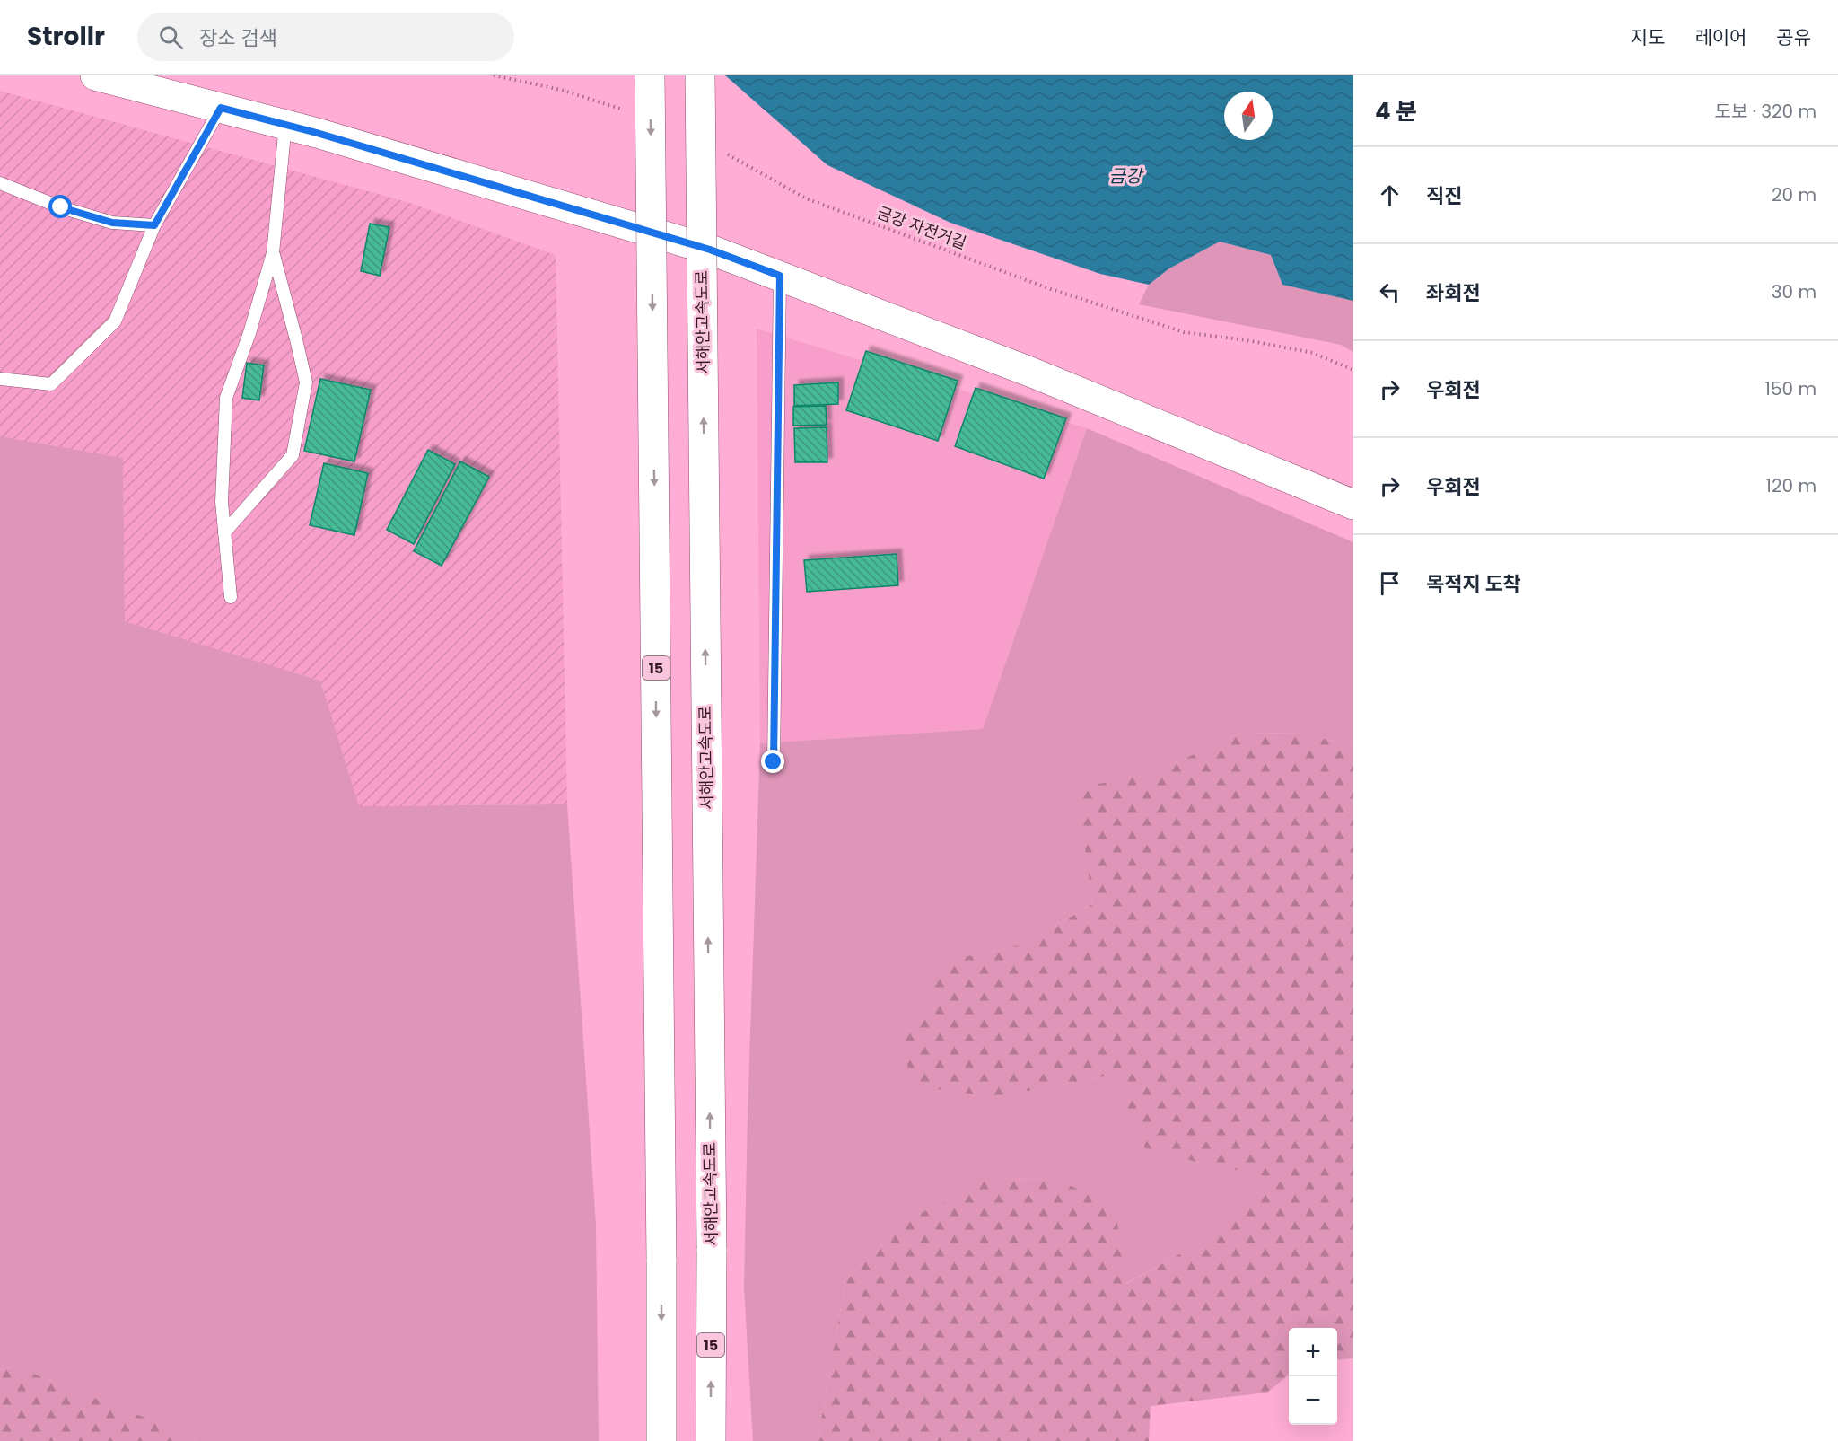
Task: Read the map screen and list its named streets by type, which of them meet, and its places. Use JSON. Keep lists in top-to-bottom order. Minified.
{"streets":{"main road":["서해안고속도로","15"],"path":["금강 자전거길"]},"water":["금강"],"north":"top","page":{"header":"Strollr","search":"장소 검색","nav":["지도","레이어","공유"],"heading":["4 분","도보 · 320 m"],"list":[["직진","20 m"],["좌회전","30 m"],["우회전","150 m"],["우회전","120 m"],"목적지 도착"],"map_buttons":["+","−"]}}
